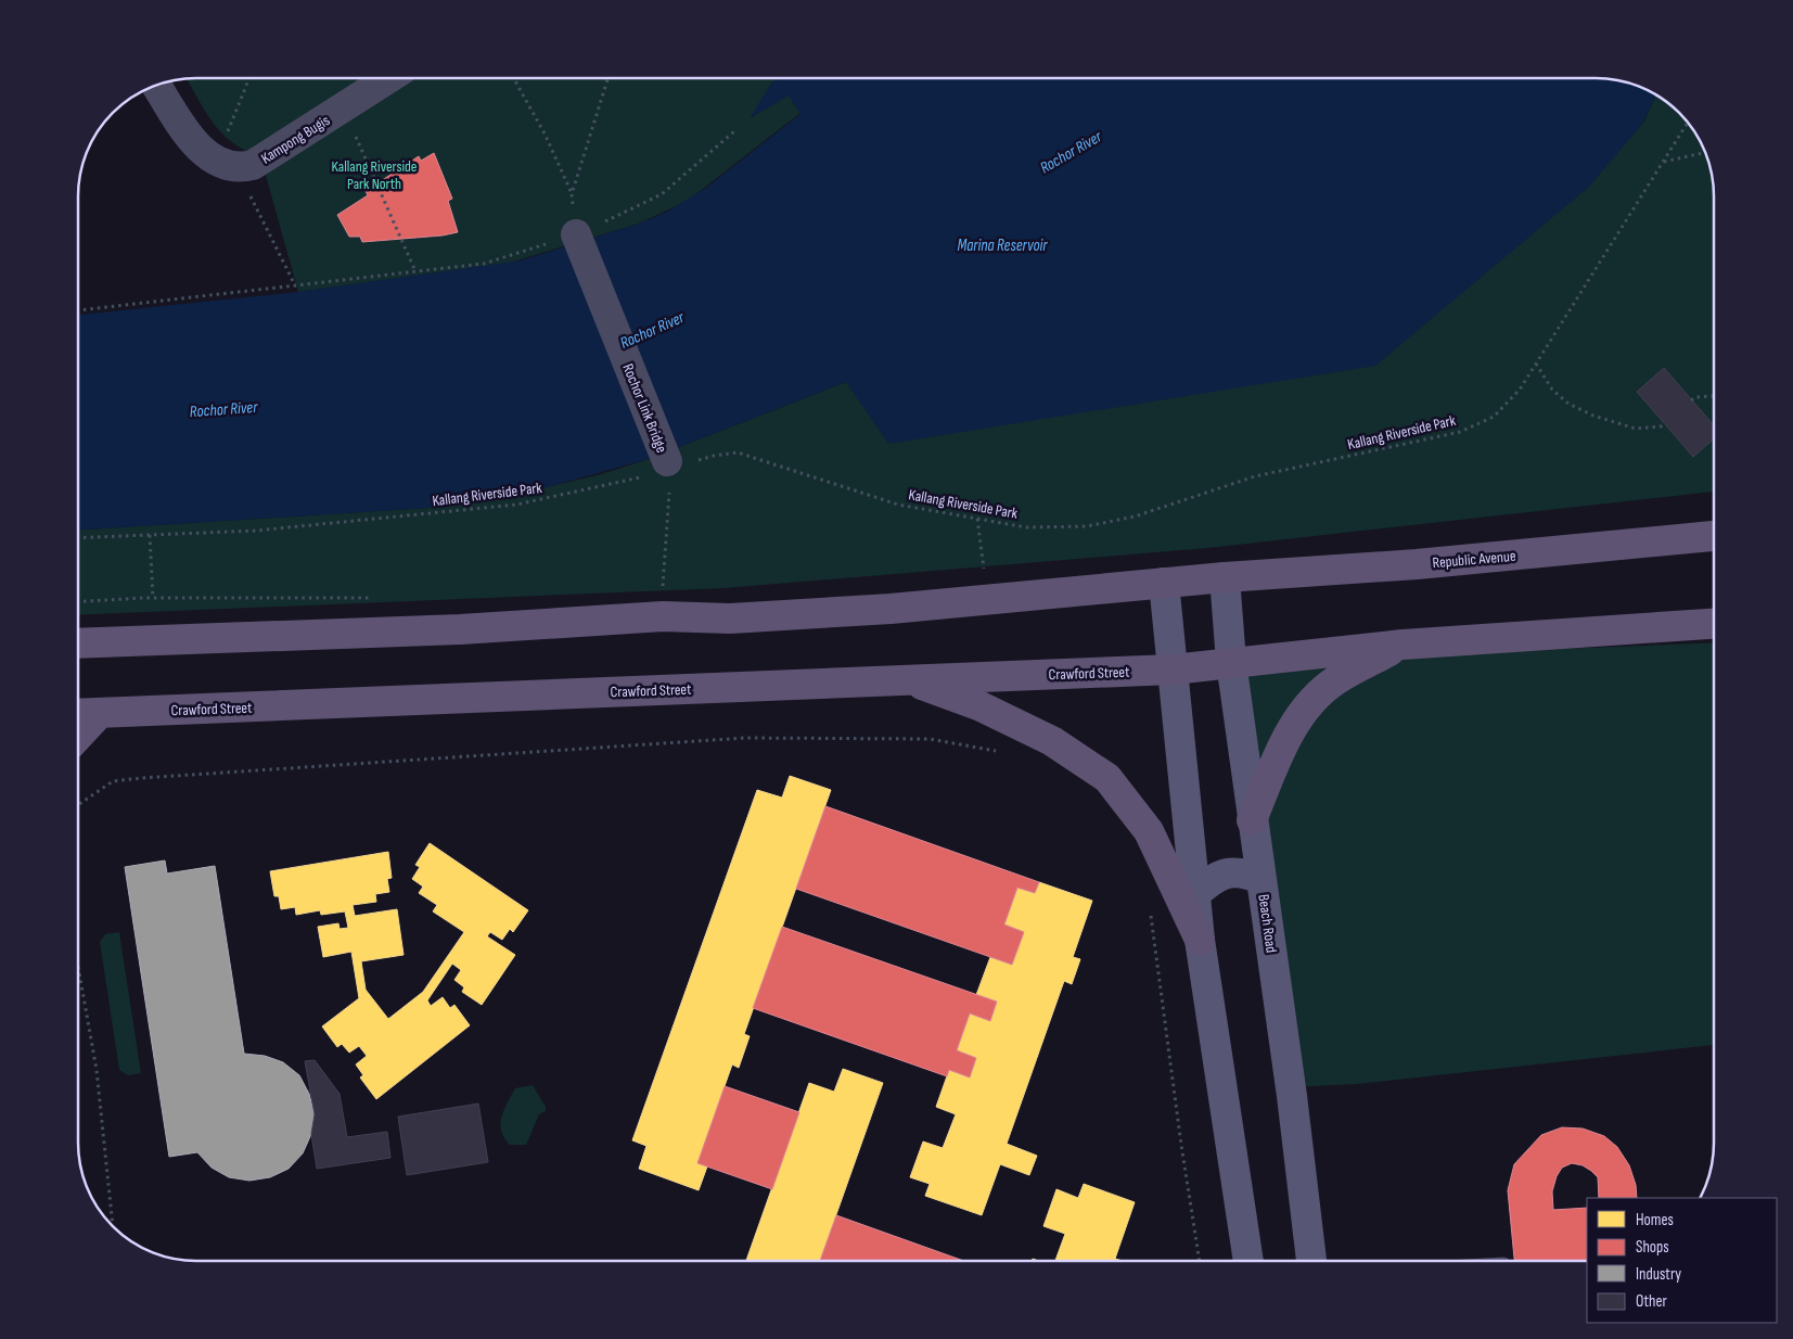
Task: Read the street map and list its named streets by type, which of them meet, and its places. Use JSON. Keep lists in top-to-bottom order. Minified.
{"streets":{"main road":["Republic Avenue","Crawford Street","Beach Road"],"street":["Kampong Bugis","Rochor Link Bridge"],"path":["Kallang Riverside Park"]},"crossings":[["Rochor Link Bridge","Kallang Riverside Park"],["Republic Avenue","Beach Road"],["Crawford Street","Beach Road"]],"water":["Rochor River","Marina Reservoir"],"parks":["Kallang Riverside Park North"],"legend":["Homes","Shops","Industry","Other"]}
